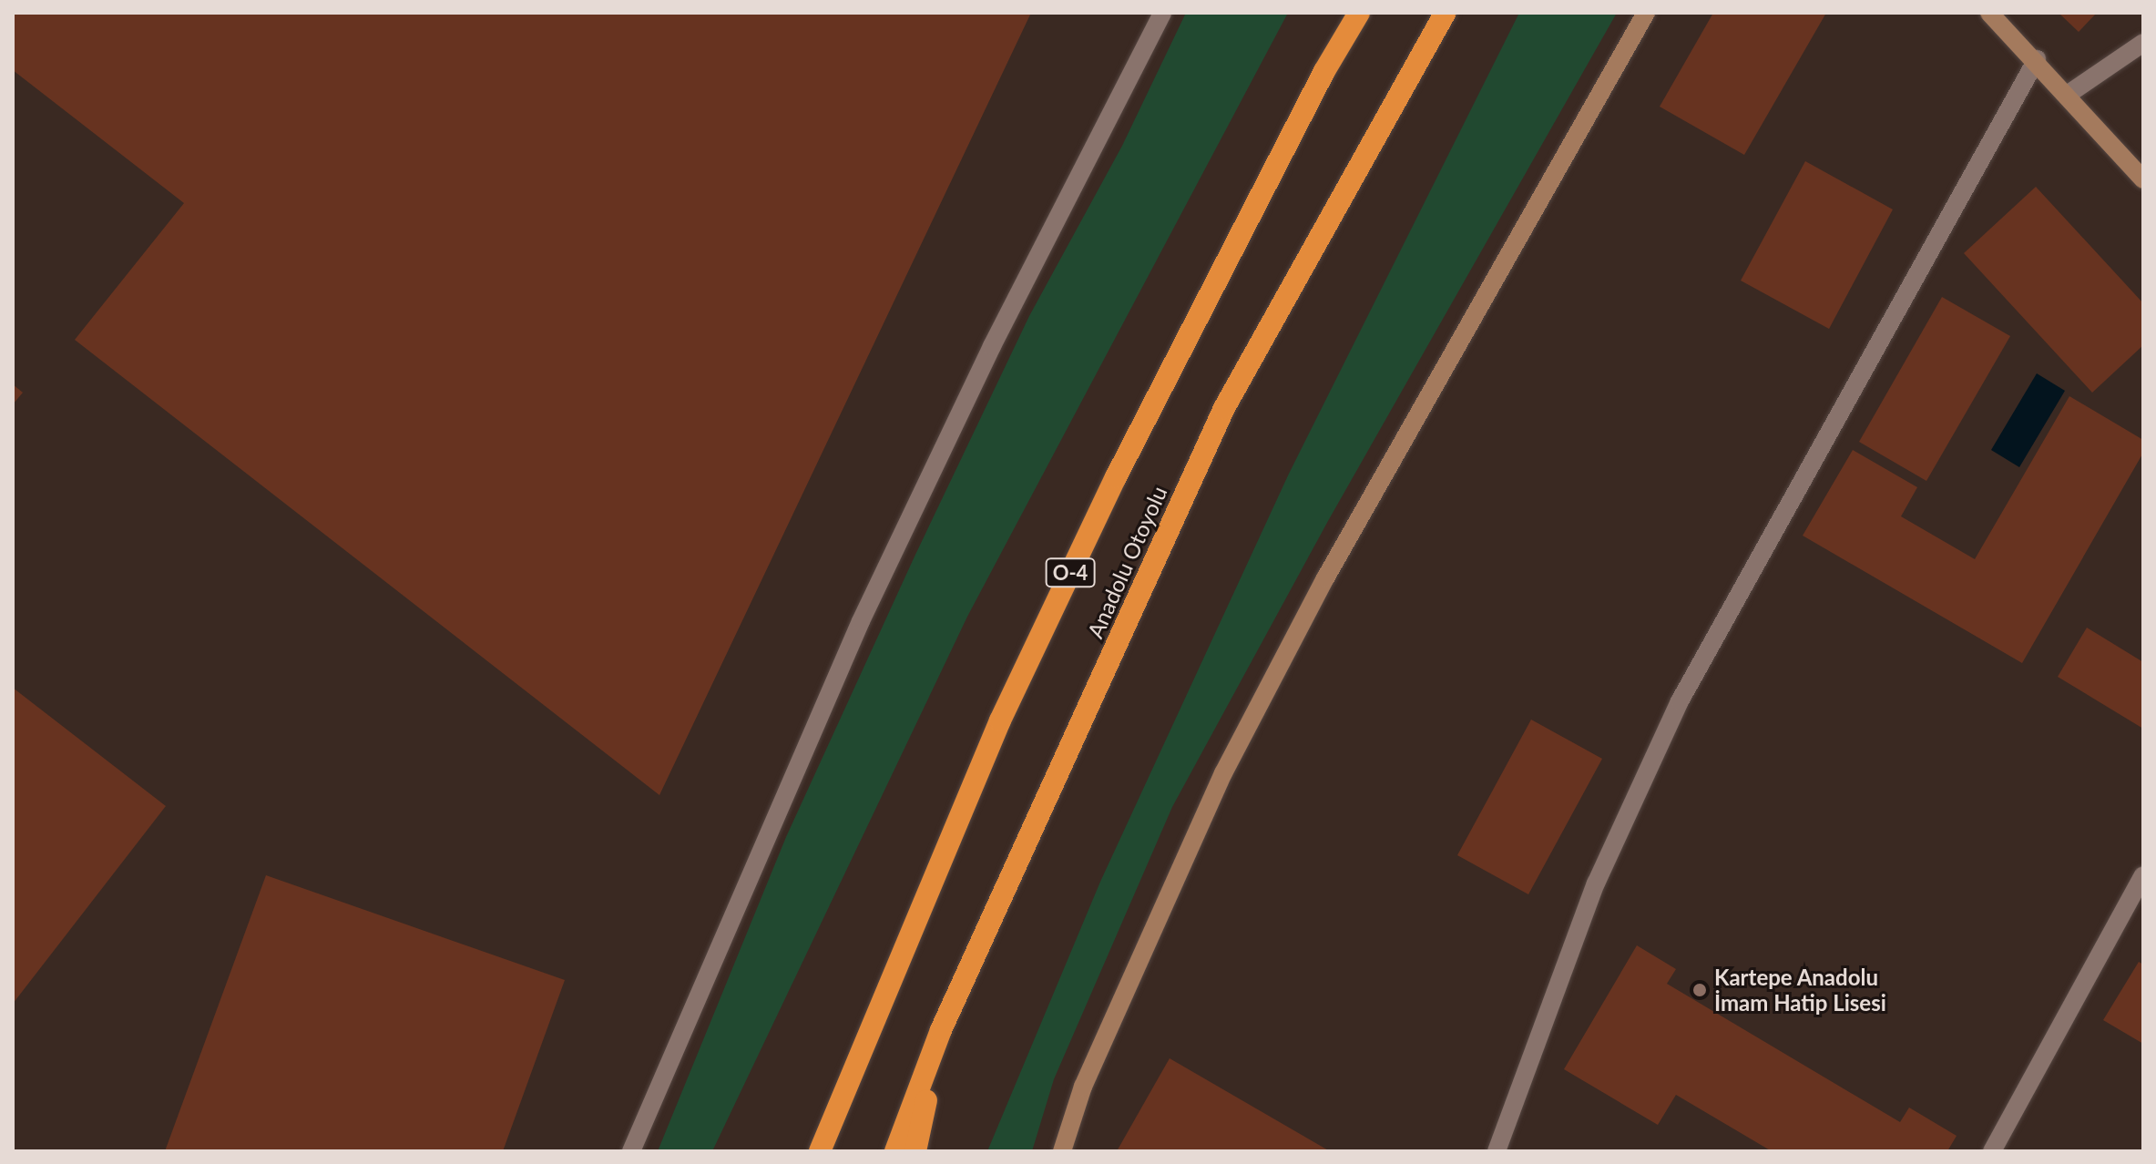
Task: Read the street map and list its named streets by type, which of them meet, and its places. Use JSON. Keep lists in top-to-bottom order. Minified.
{"streets":{"highway":["Anadolu Otoyolu","O-4"]},"places":["Kartepe Anadolu İmam Hatip Lisesi"]}
